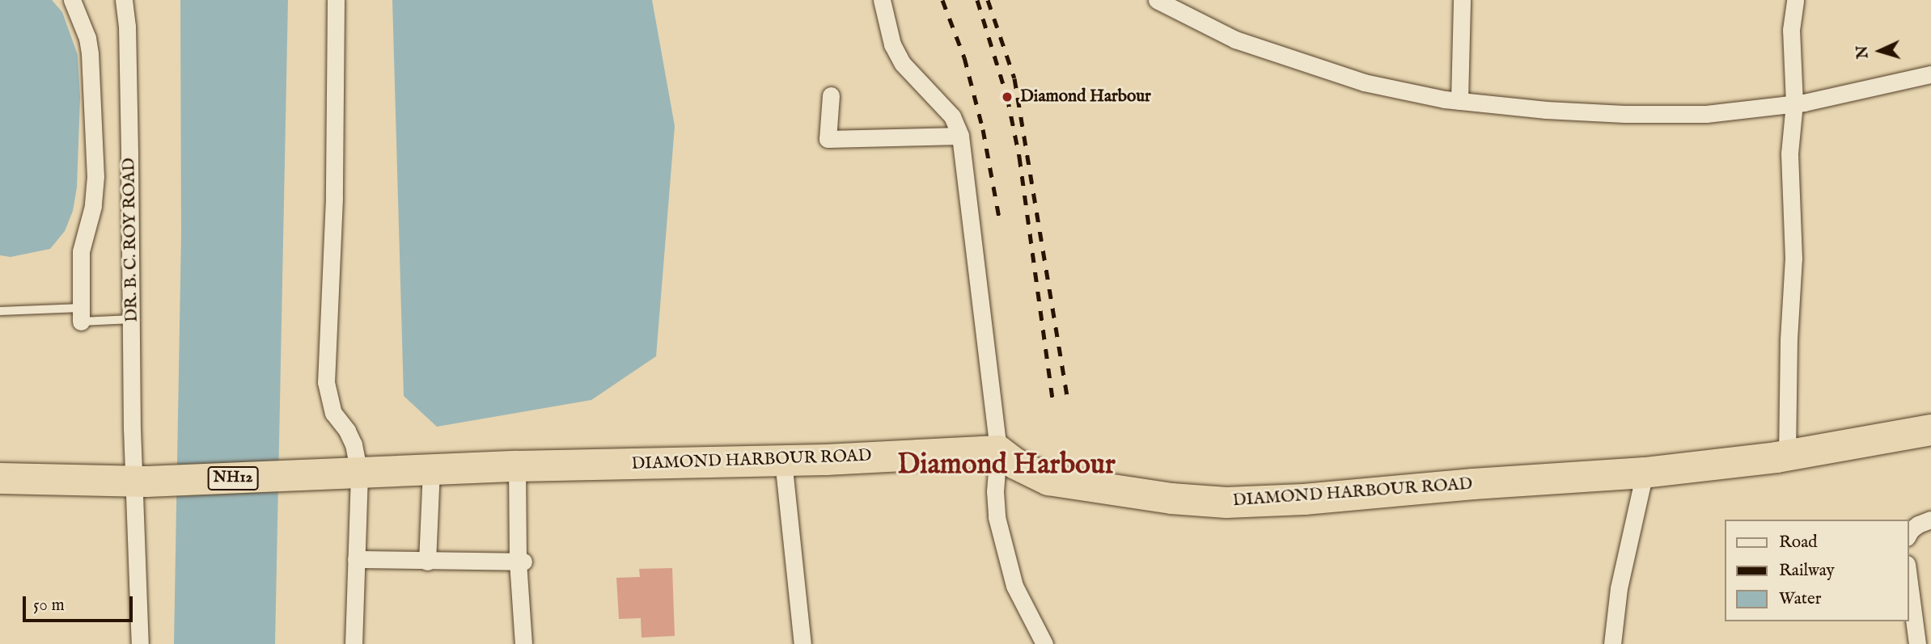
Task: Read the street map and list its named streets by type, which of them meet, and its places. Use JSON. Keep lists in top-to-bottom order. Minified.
{"streets":{"highway":["DIAMOND HARBOUR ROAD","NH12"],"street":["DR. B. C. ROY ROAD"]},"crossings":[["DR. B. C. ROY ROAD","DIAMOND HARBOUR ROAD"]],"districts":["Diamond Harbour"],"places":["Diamond Harbour"],"legend":["Road","Railway","Water"],"scale_bar":"50 m","north":"left"}
